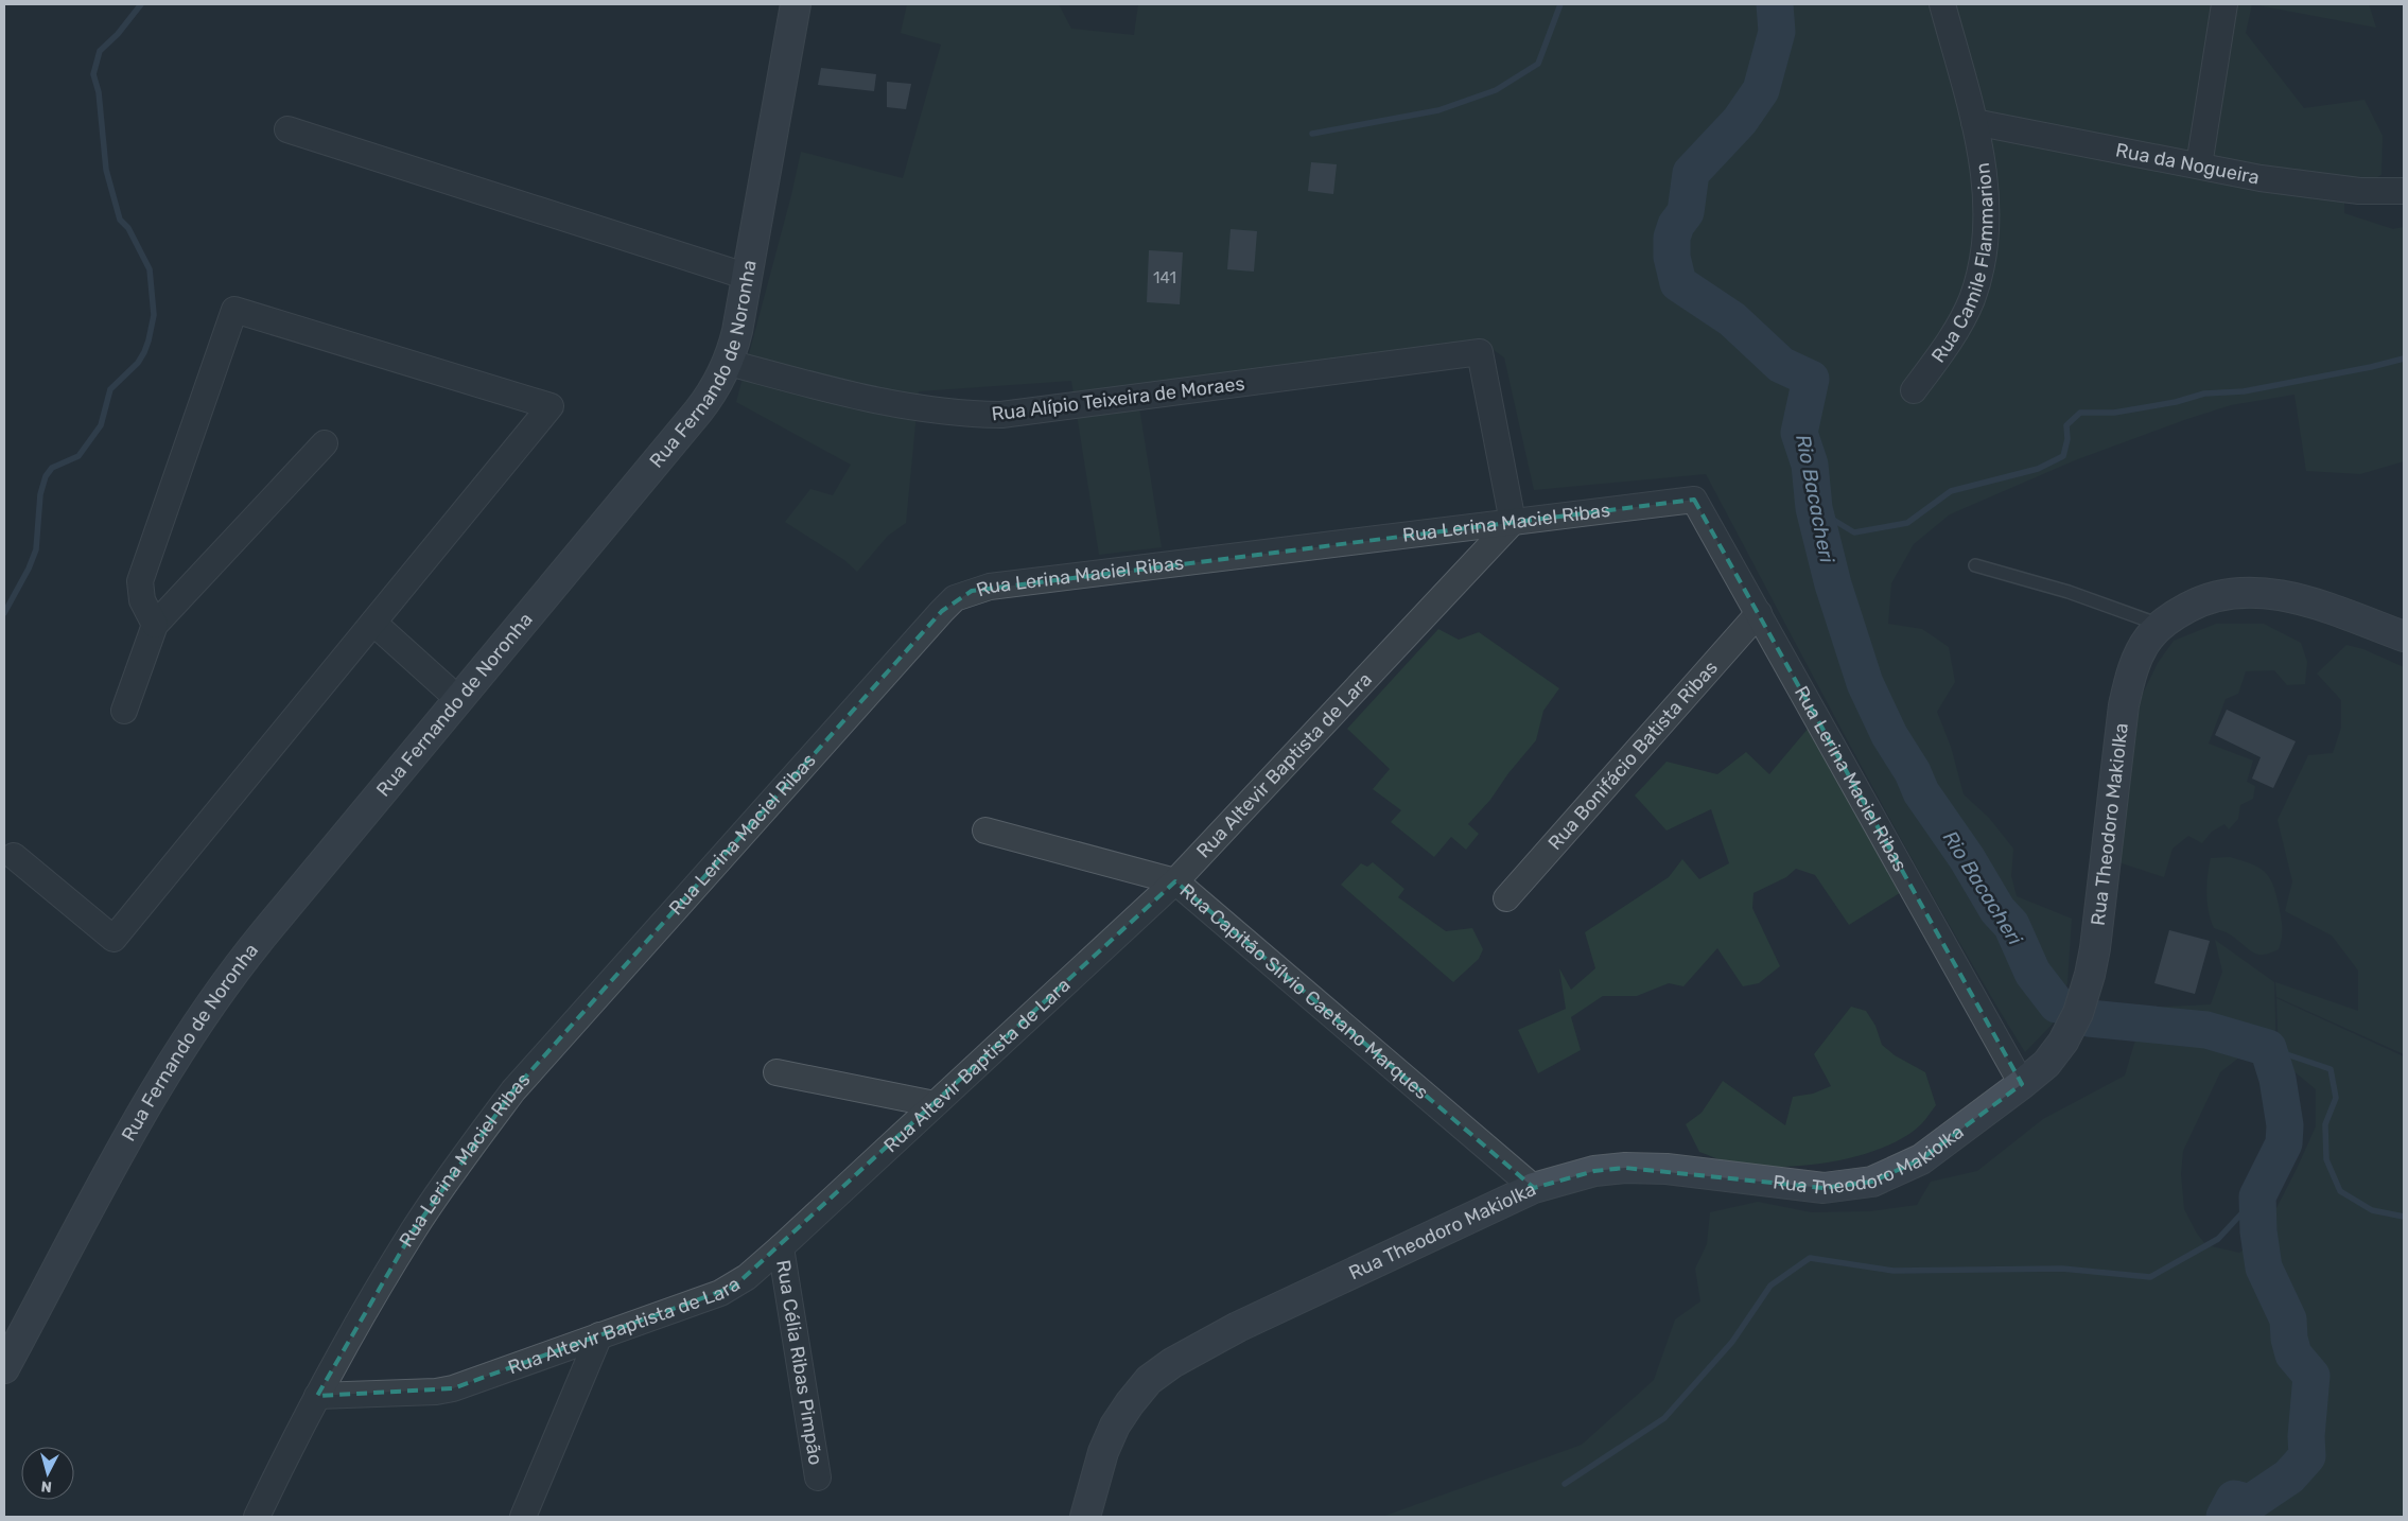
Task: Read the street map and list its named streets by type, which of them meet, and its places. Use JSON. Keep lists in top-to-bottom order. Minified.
{"streets":{"main road":["Rua Fernando de Noronha","Rua Theodoro Makiolka"],"street":["Rua da Nogueira","Rua Camile Flammarion","Rua Alípio Teixeira de Moraes","Rua Lerina Maciel Ribas","Rua Bonifácio Batista Ribas","Rua Altevir Baptista de Lara","Rua Capitão Sílvio Caetano Marques","Rua Célia Ribas Pimpão"]},"crossings":[["Rua da Nogueira","Rua Camile Flammarion"],["Rua Fernando de Noronha","Rua Alípio Teixeira de Moraes"],["Rua Alípio Teixeira de Moraes","Rua Lerina Maciel Ribas"],["Rua Alípio Teixeira de Moraes","Rua Altevir Baptista de Lara"],["Rua Lerina Maciel Ribas","Rua Bonifácio Batista Ribas"],["Rua Lerina Maciel Ribas","Rua Altevir Baptista de Lara"],["Rua Lerina Maciel Ribas","Rua Theodoro Makiolka"],["Rua Altevir Baptista de Lara","Rua Capitão Sílvio Caetano Marques"],["Rua Altevir Baptista de Lara","Rua Célia Ribas Pimpão"],["Rua Theodoro Makiolka","Rua Capitão Sílvio Caetano Marques"]],"water":["Rio Bacacheri"],"house_numbers":["141"],"north":"bottom"}
